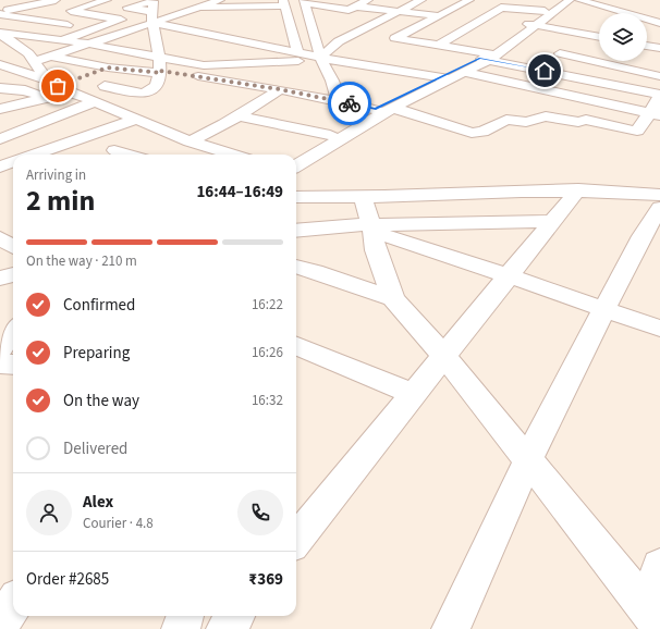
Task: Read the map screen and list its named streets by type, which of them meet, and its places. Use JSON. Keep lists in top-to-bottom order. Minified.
{"page":{"heading":["2 min","Arriving in","16:44–16:49"],"panel":["Alex","Courier · 4.8","Order #2685","₹369"],"bar":"On the way · 210 m","list":[["Confirmed","16:22"],["Preparing","16:26"],["On the way","16:32"],"Delivered"]}}
